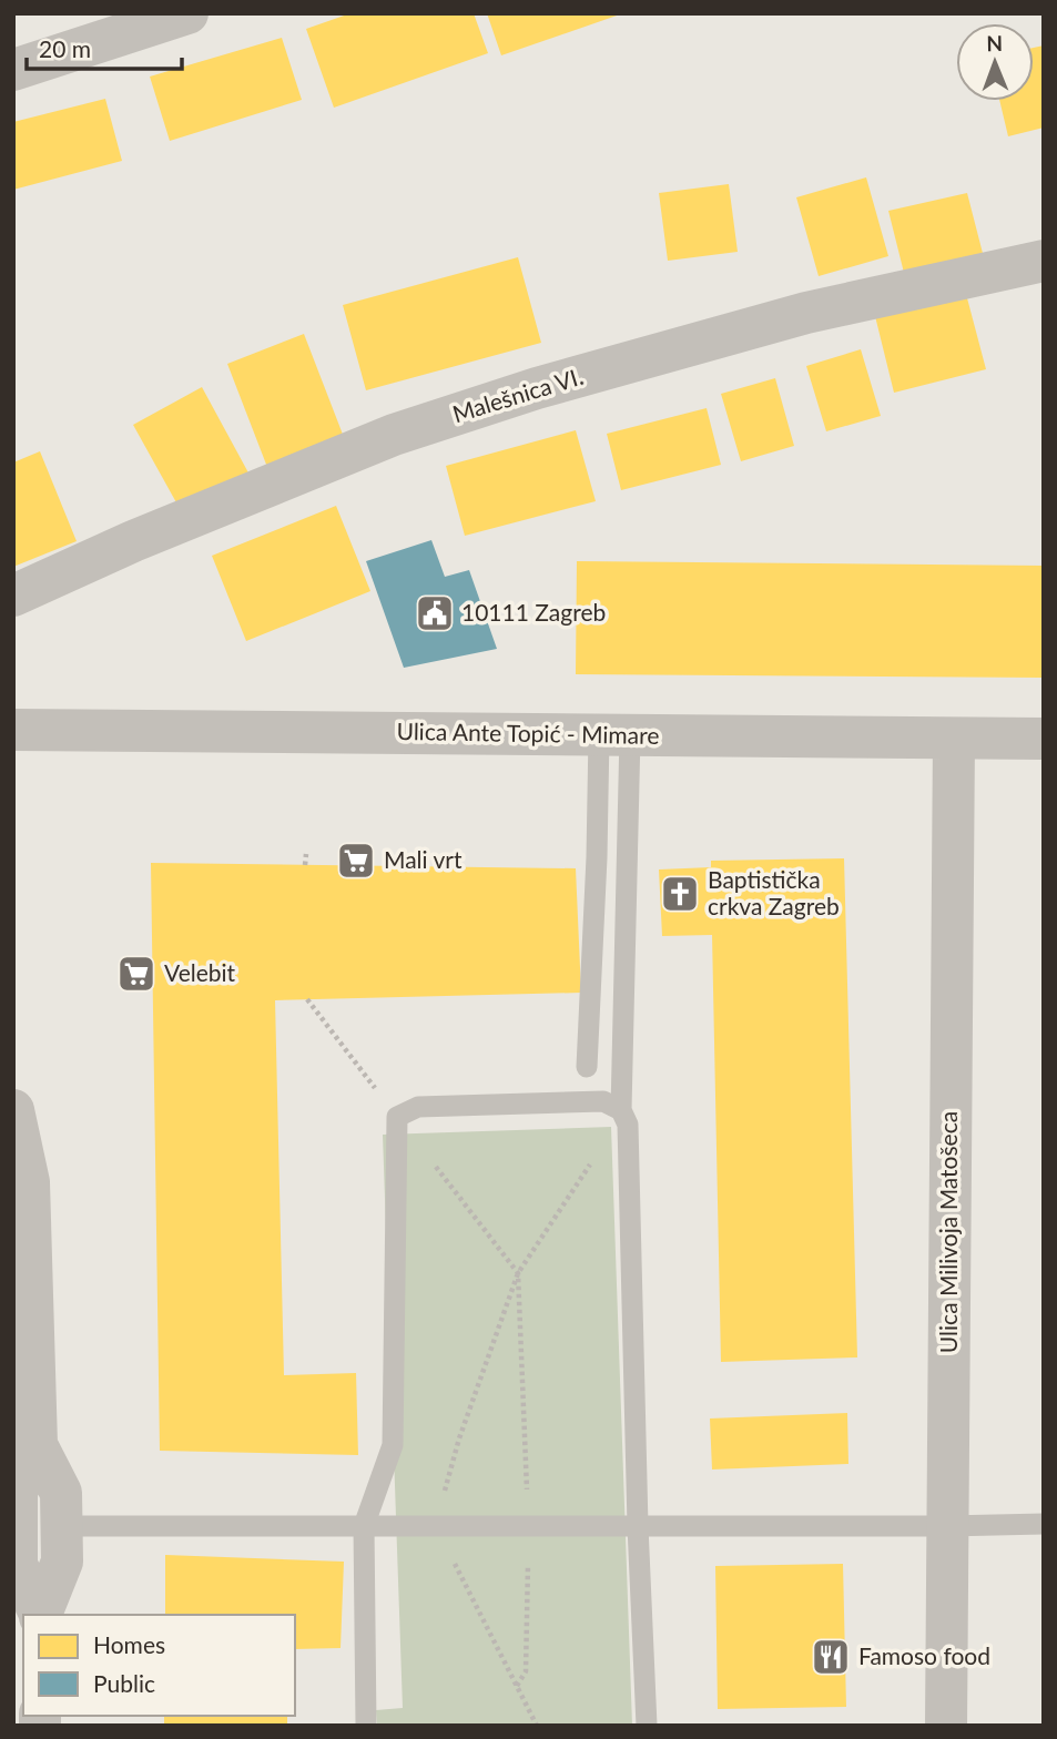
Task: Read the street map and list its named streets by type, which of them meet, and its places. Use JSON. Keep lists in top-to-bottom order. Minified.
{"streets":{"street":["Malešnica VI.","Ulica Ante Topić - Mimare","Ulica Milivoja Matošeca"]},"crossings":[["Ulica Ante Topić - Mimare","Ulica Milivoja Matošeca"]],"places":{"public building":["10111 Zagreb"],"supermarket":["Mali vrt","Velebit"],"church":["Baptistička crkva Zagreb"],"restaurant":["Famoso food"]},"legend":["Homes","Public"],"scale_bar":"20 m","north":"top"}
